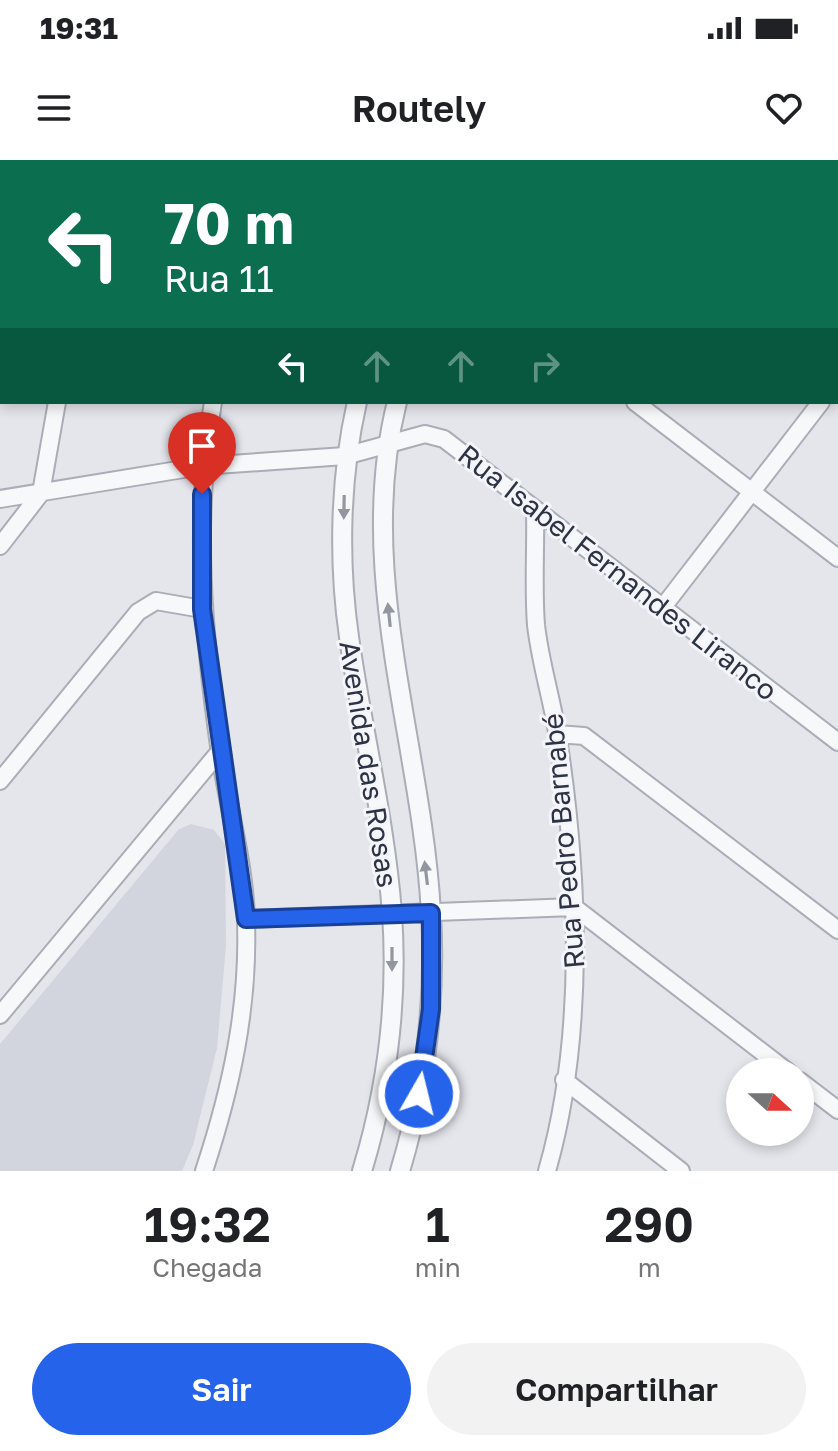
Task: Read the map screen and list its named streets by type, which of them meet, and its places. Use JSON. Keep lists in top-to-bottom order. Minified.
{"streets":{"street":["Rua Isabel Fernandes Liranco","Avenida das Rosas","Rua Pedro Barnabé"]},"crossings":[["Rua Isabel Fernandes Liranco","Avenida das Rosas"],["Rua Isabel Fernandes Liranco","Rua Pedro Barnabé"]],"north":"right","page":{"status":"19:31","header":"Routely","turn":["70 m","Rua 11"],"eta":["19:32","Chegada","1","min","290","m"],"buttons":["Sair","Compartilhar"]}}
